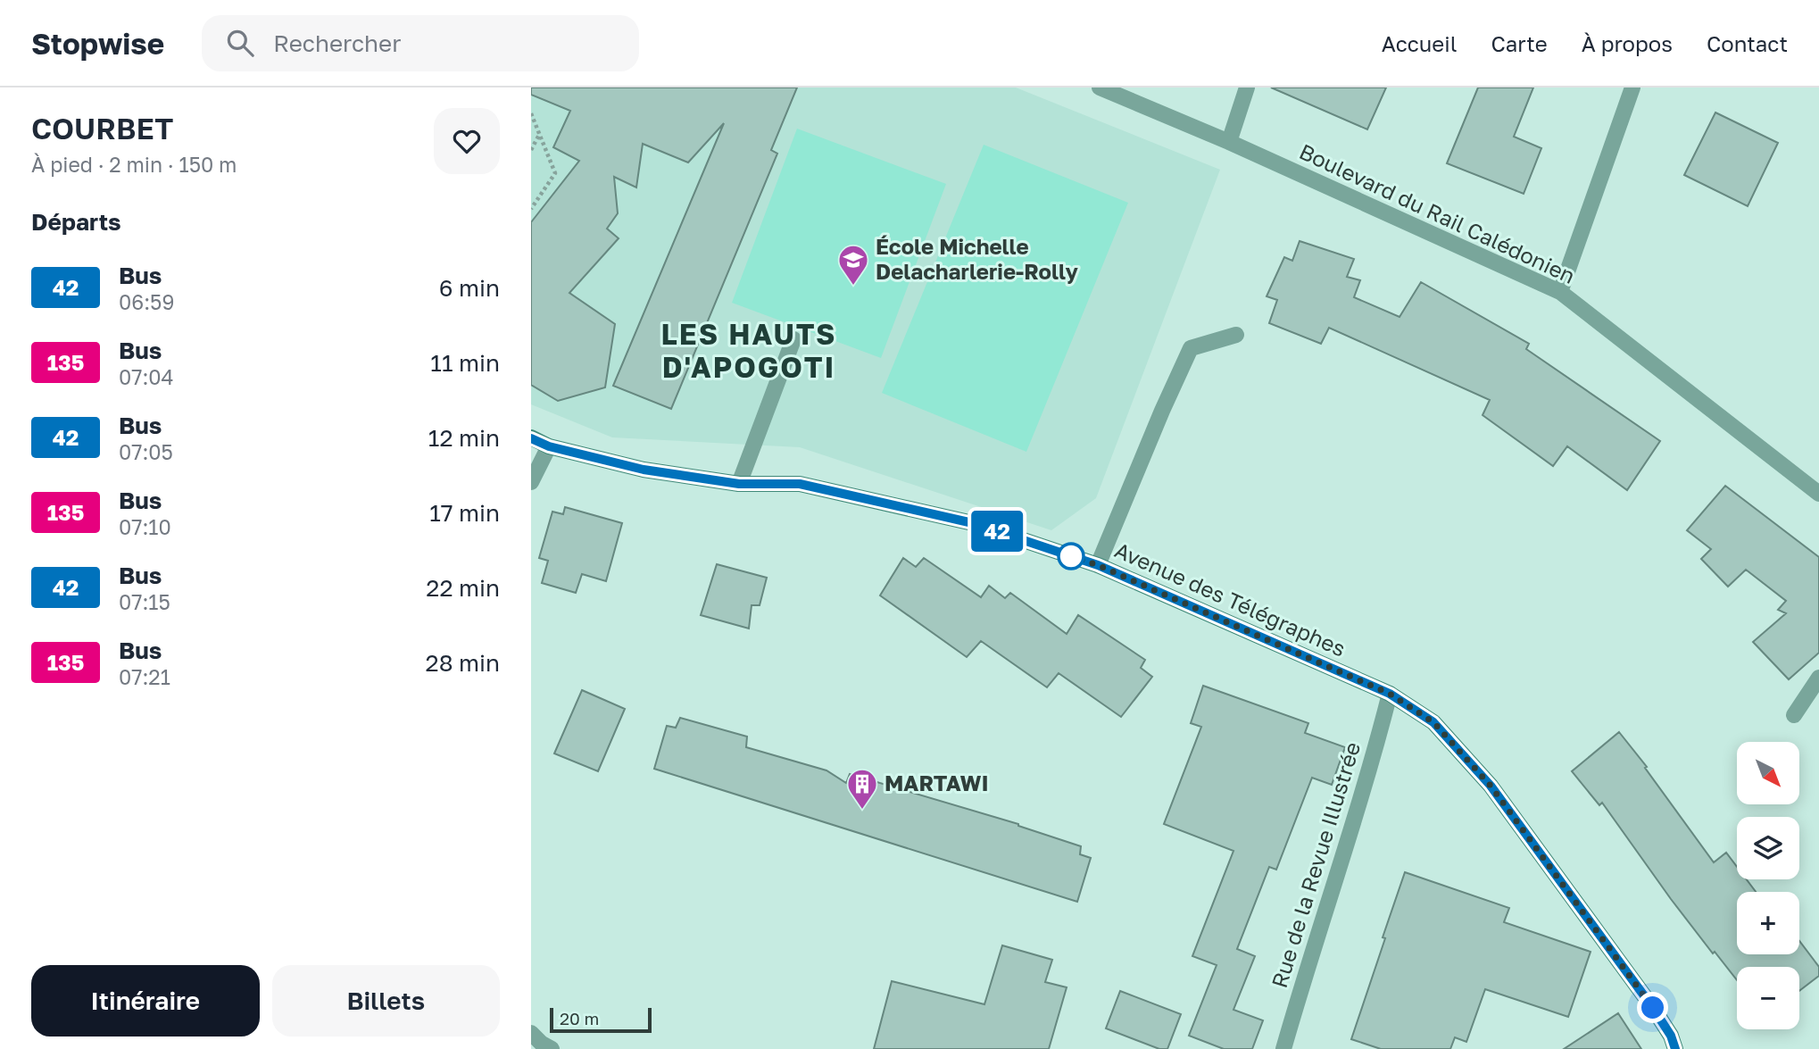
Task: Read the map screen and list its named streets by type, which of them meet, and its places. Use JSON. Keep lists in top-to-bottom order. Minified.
{"streets":{"street":["Boulevard du Rail Calédonien","Avenue des Télégraphes","Rue de la Revue Illustrée"]},"crossings":[["Avenue des Télégraphes","Rue de la Revue Illustrée"]],"districts":["LES HAUTS D'APOGOTI"],"places":{"school or university":["École Michelle Delacharlerie-Rolly"],"building":["MARTAWI"]},"lines":["bus line 42"],"scale_bar":"20 m","north":"bottom right","page":{"header":"Stopwise","search":"Rechercher","nav":["Accueil","Carte","À propos","Contact"],"heading":[["COURBET","À pied · 2 min · 150 m"],"Départs"],"on_map":"42","list":[{"mark":"42","name":"Bus","note":"06:59","value":"6 min"},{"mark":"135","name":"Bus","note":"07:04","value":"11 min"},{"mark":"42","name":"Bus","note":"07:05","value":"12 min"},{"mark":"135","name":"Bus","note":"07:10","value":"17 min"},{"mark":"42","name":"Bus","note":"07:15","value":"22 min"},{"mark":"135","name":"Bus","note":"07:21","value":"28 min"}],"map_buttons":["+","−"],"buttons":["Itinéraire","Billets"],"scale":"20 m"}}
